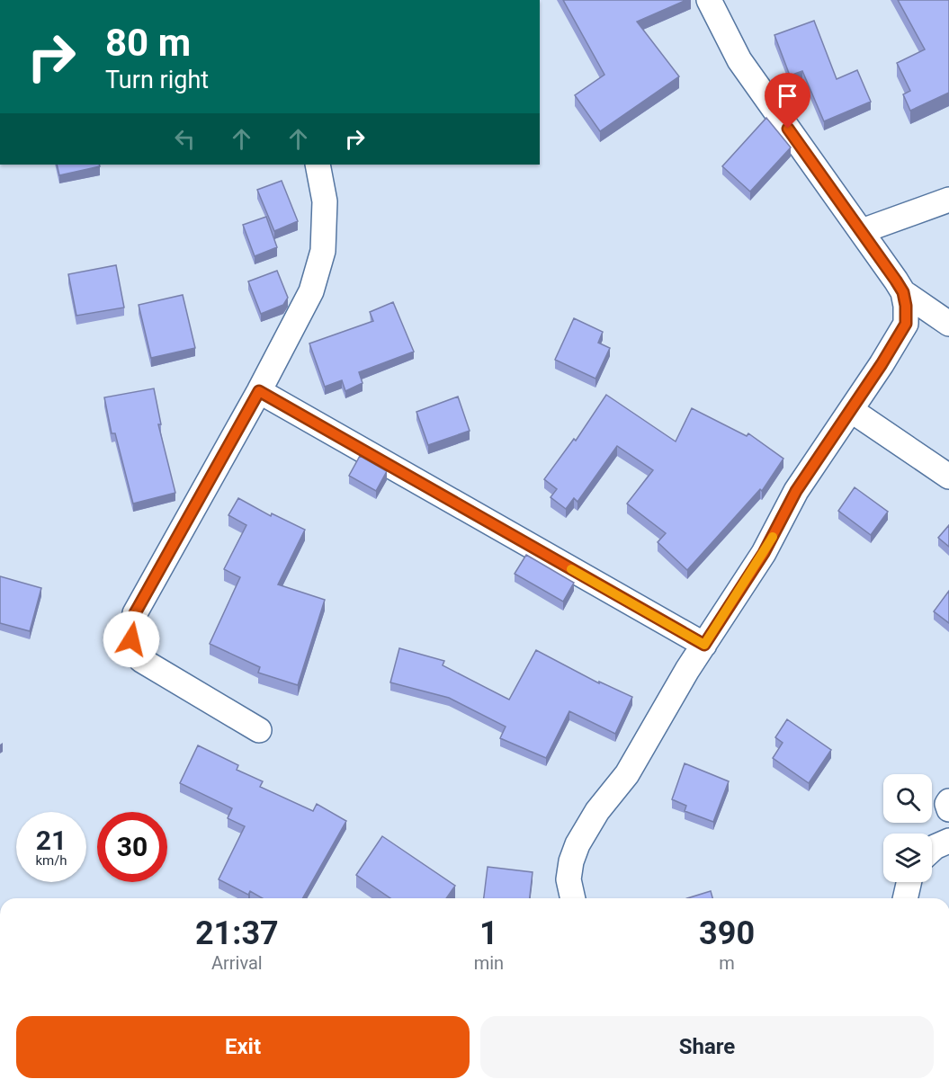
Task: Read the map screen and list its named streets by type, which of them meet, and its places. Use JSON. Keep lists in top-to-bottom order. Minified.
{"page":{"turn":["80 m","Turn right"],"speed":"21 km/h","limit":"30","eta":["21:37","Arrival","1","min","390","m"],"buttons":["Exit","Share"]}}
